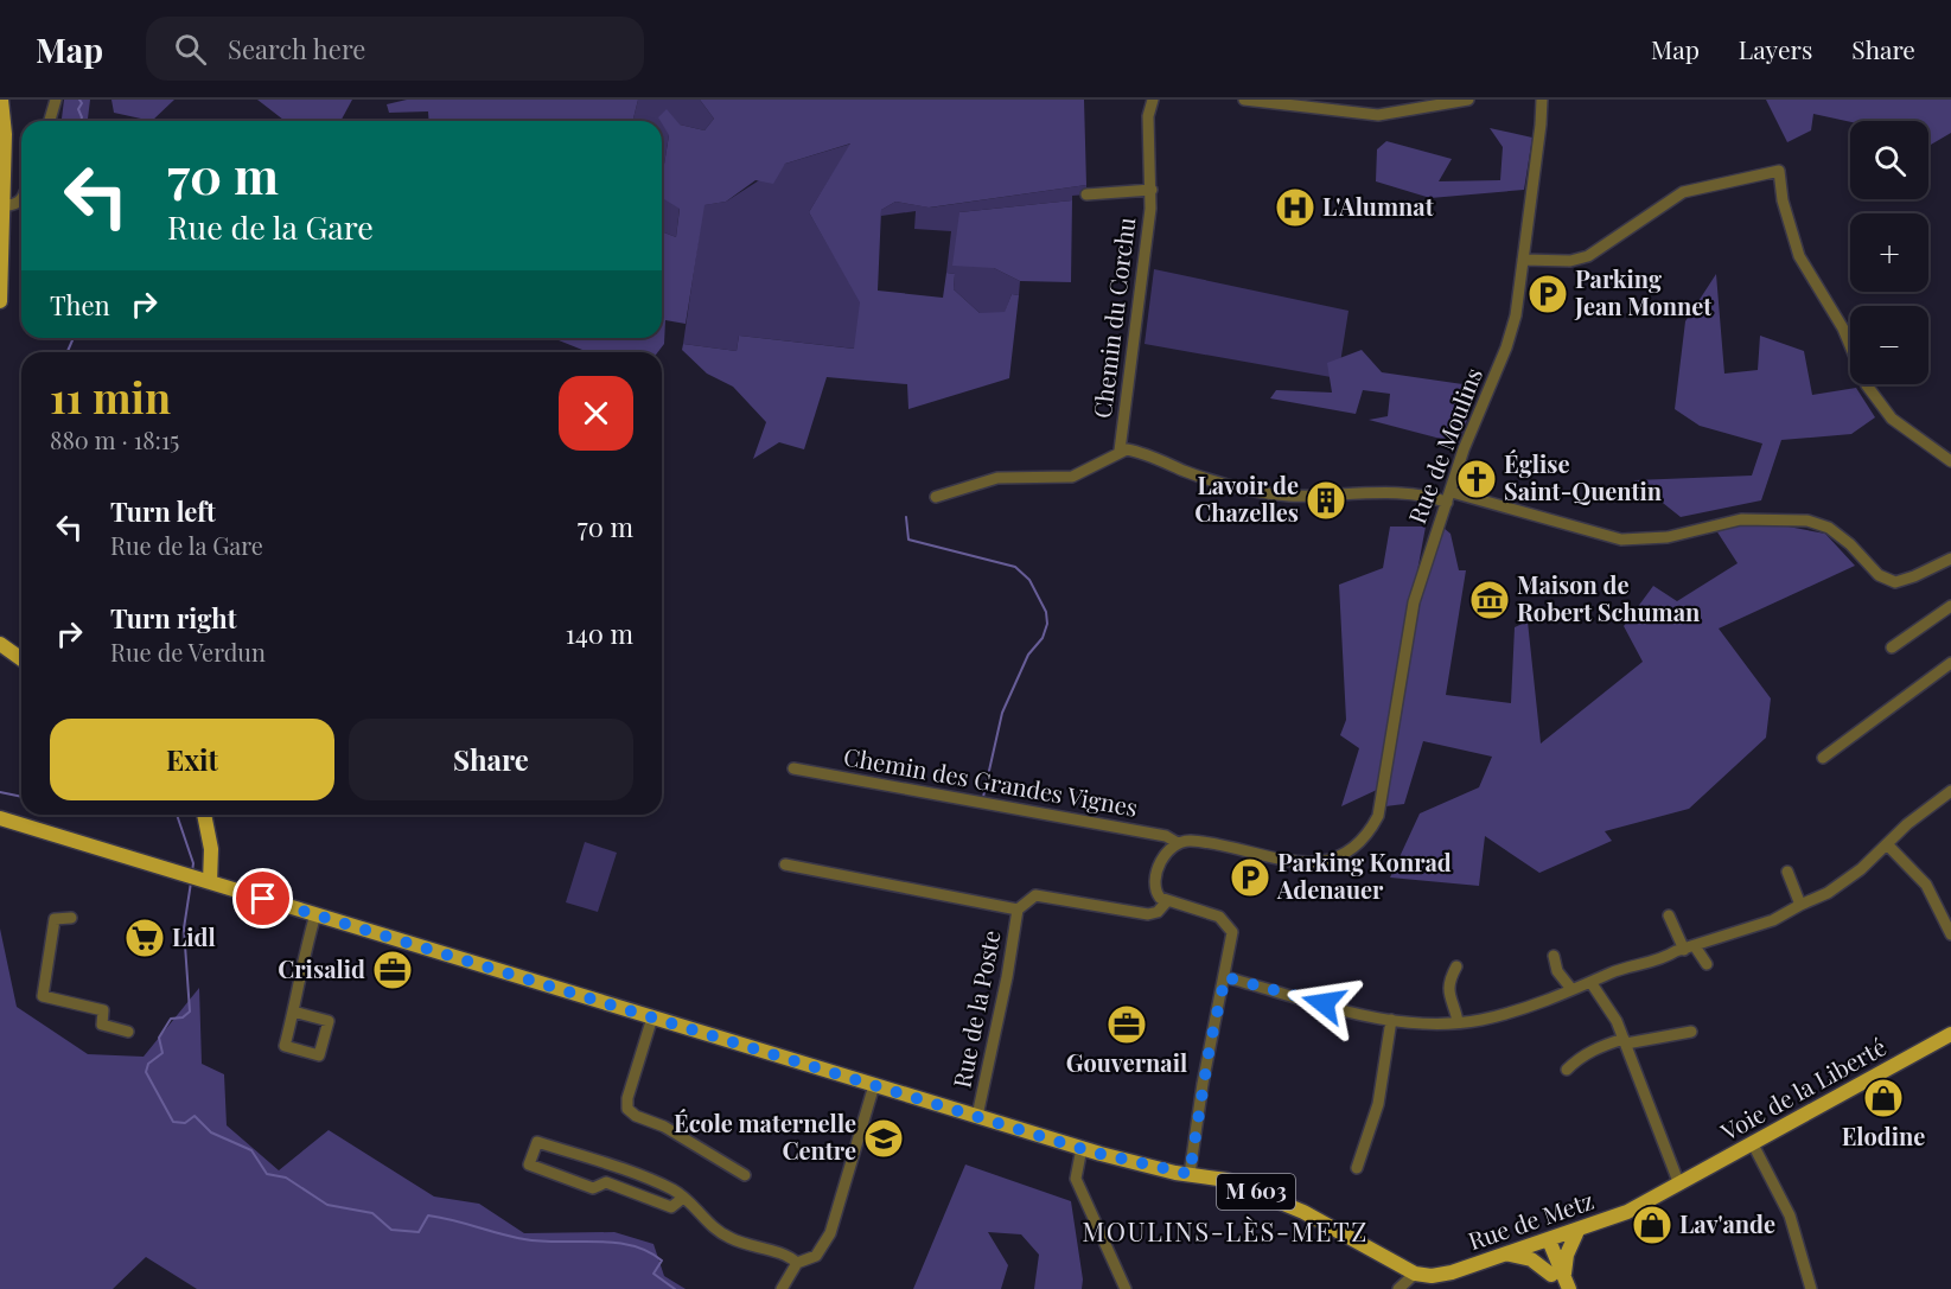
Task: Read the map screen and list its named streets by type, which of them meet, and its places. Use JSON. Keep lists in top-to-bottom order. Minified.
{"streets":{"main road":["Voie de la Liberté","M 603","Rue de Metz"],"street":["Chemin du Corchu","Rue de Moulins","Chemin des Grandes Vignes","Rue de la Poste"]},"crossings":[["Rue de Moulins","Chemin des Grandes Vignes"],["Rue de la Poste","M 603"],["Voie de la Liberté","Rue de Metz"],["M 603","Rue de Metz"]],"districts":["MOULINS-LÈS-METZ"],"places":{"hospital":["L'Alumnat"],"parking":["Parking Jean Monnet","Parking Konrad Adenauer"],"church":["Église Saint-Quentin"],"building":["Lavoir de Chazelles"],"museum":["Maison de Robert Schuman"],"supermarket":["Lidl"],"office":["Crisalid","Gouvernail"],"shop":["Elodine","Lav'ande"],"school or university":["École maternelle Centre"]},"page":{"header":"Map","search":"Search here","nav":["Map","Layers","Share"],"map_buttons":["+","−"],"turn":["70 m","Rue de la Gare"],"then":"Then","heading":["11 min","880 m · 18:15"],"list":[{"name":"Turn left","note":"Rue de la Gare","value":"70 m"},{"name":"Turn right","note":"Rue de Verdun","value":"140 m"}],"buttons":["Exit","Share"]}}
